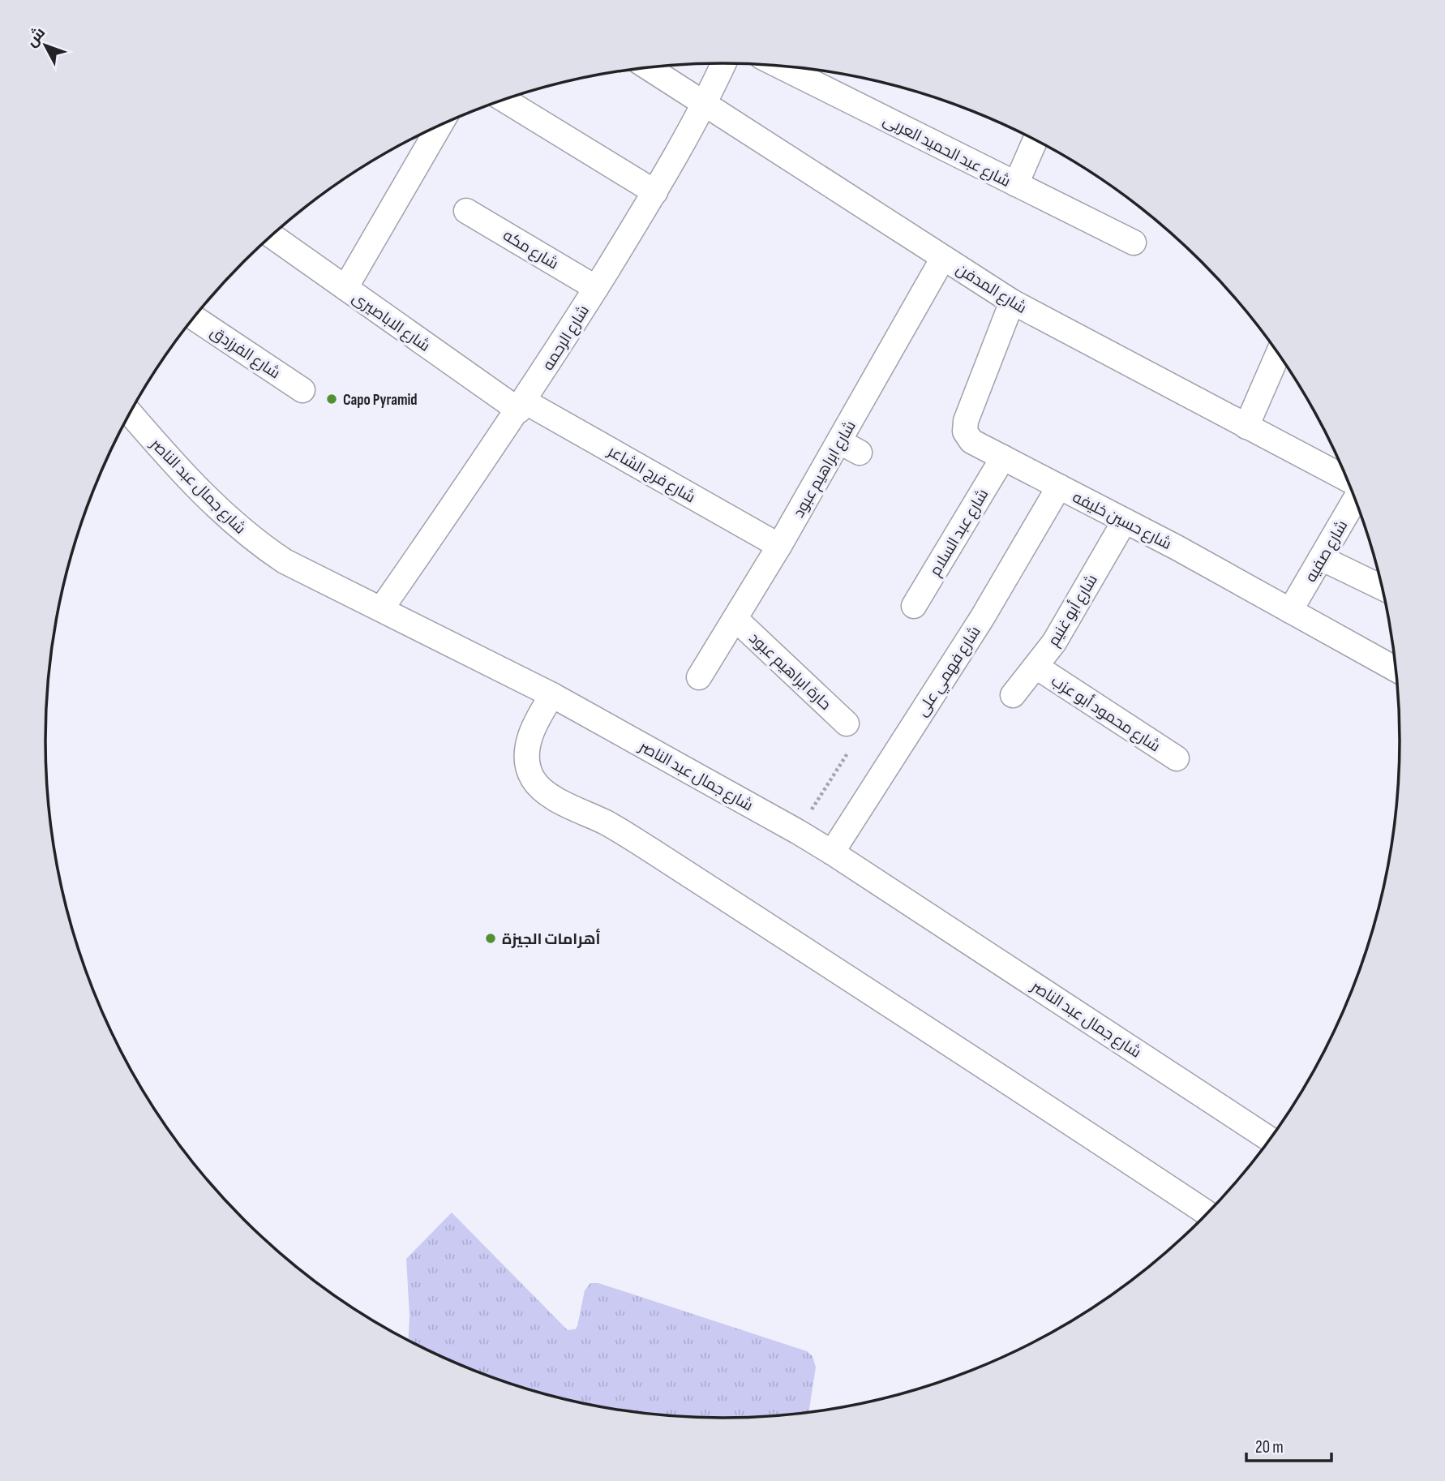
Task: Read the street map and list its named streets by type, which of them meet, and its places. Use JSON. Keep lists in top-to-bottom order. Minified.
{"streets":{"street":["شارع عبد الحميد العربى","شارع مكه","شارع المدفن","شارع الاباصيرى","شارع الرحمه","شارع الفرزدق","شارع ابراهيم عبود","شارع فرج الشاعر","شارع جمال عبد الناصر","شارع حسين خليفه","شارع عبد السلام","شارع صفيه","شارع أبو غنيم","حارة ابراهيم عبود","شارع فهمي على","شارع محمود أبو عزب"]},"crossings":[["شارع مكه","شارع الرحمه"],["شارع المدفن","شارع الرحمه"],["شارع المدفن","شارع ابراهيم عبود"],["شارع المدفن","شارع حسين خليفه"],["شارع الاباصيرى","شارع الرحمه"],["شارع الاباصيرى","شارع فرج الشاعر"],["شارع الرحمه","شارع فرج الشاعر"],["شارع الرحمه","شارع جمال عبد الناصر"],["شارع ابراهيم عبود","شارع فرج الشاعر"],["شارع ابراهيم عبود","حارة ابراهيم عبود"],["شارع جمال عبد الناصر","شارع فهمي على"],["شارع حسين خليفه","شارع عبد السلام"],["شارع حسين خليفه","شارع صفيه"],["شارع حسين خليفه","شارع أبو غنيم"],["شارع حسين خليفه","شارع فهمي على"],["شارع أبو غنيم","شارع محمود أبو عزب"]],"places":["Capo Pyramid","أهرامات الجيزة"],"scale_bar":"20 m","north":"top left"}
